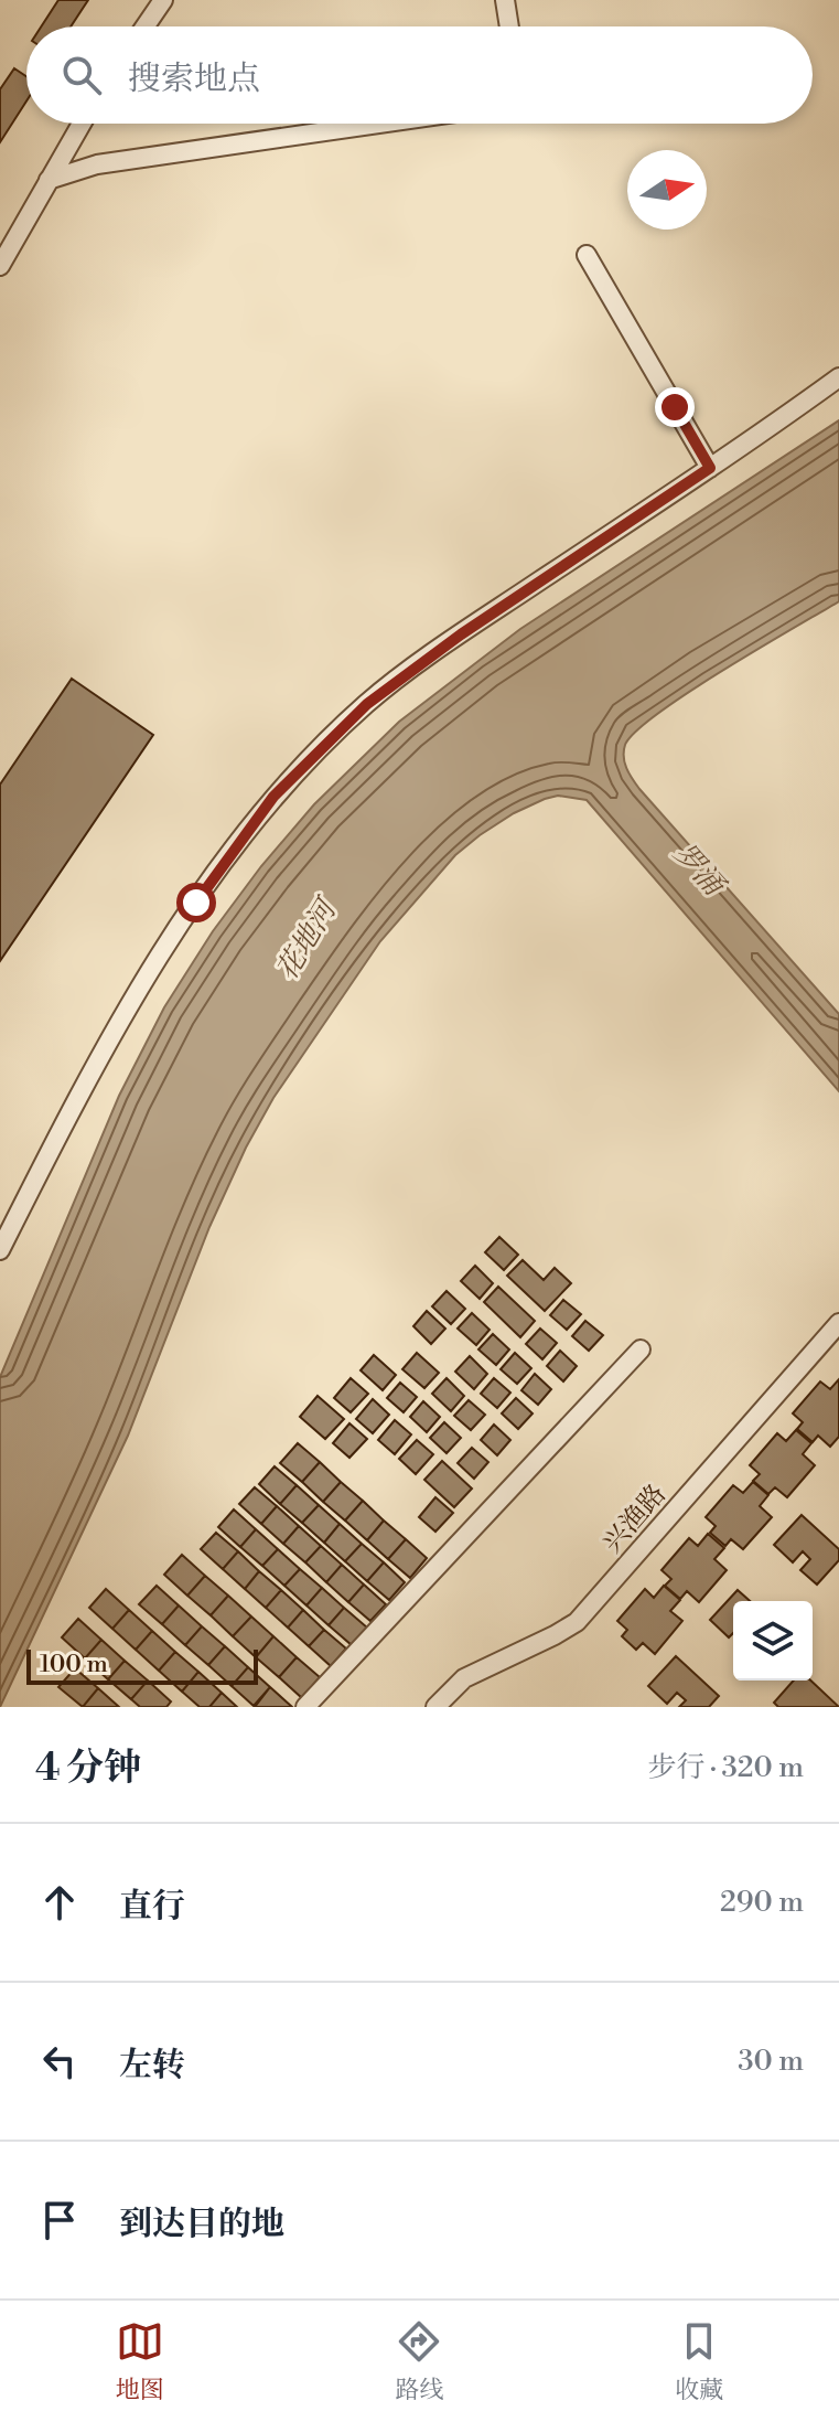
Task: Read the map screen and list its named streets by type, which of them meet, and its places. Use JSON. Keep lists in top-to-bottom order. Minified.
{"streets":{"street":["兴渔路"]},"water":["罗涌","花地河"],"scale_bar":"100 m","north":"right","page":{"search":"搜索地点","scale":"100 m","heading":["4 分钟","步行 · 320 m"],"list":[["直行","290 m"],["左转","30 m"],"到达目的地"],"nav":["地图","路线","收藏"]}}
